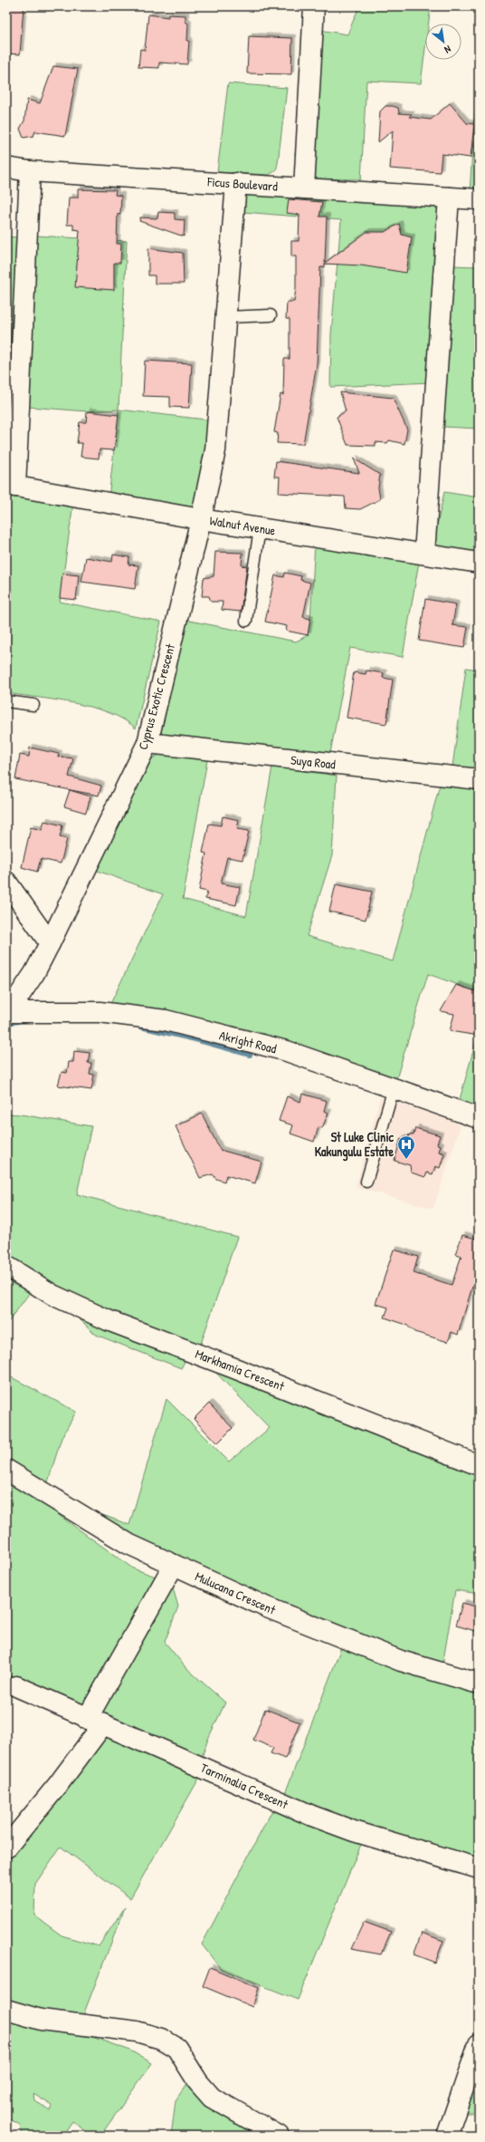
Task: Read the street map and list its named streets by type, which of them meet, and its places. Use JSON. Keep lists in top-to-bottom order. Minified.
{"streets":{"street":["Ficus Boulevard","Walnut Avenue","Cyprus Exotic Crescent","Suya Road","Akright Road","Markhamia Crescent","Mulucana Crescent","Tarminalia Crescent"]},"crossings":[["Ficus Boulevard","Cyprus Exotic Crescent"],["Walnut Avenue","Cyprus Exotic Crescent"],["Cyprus Exotic Crescent","Suya Road"],["Cyprus Exotic Crescent","Akright Road"]],"places":{"hospital":["St Luke Clinic Kakungulu Estate"]},"north":"bottom right"}
